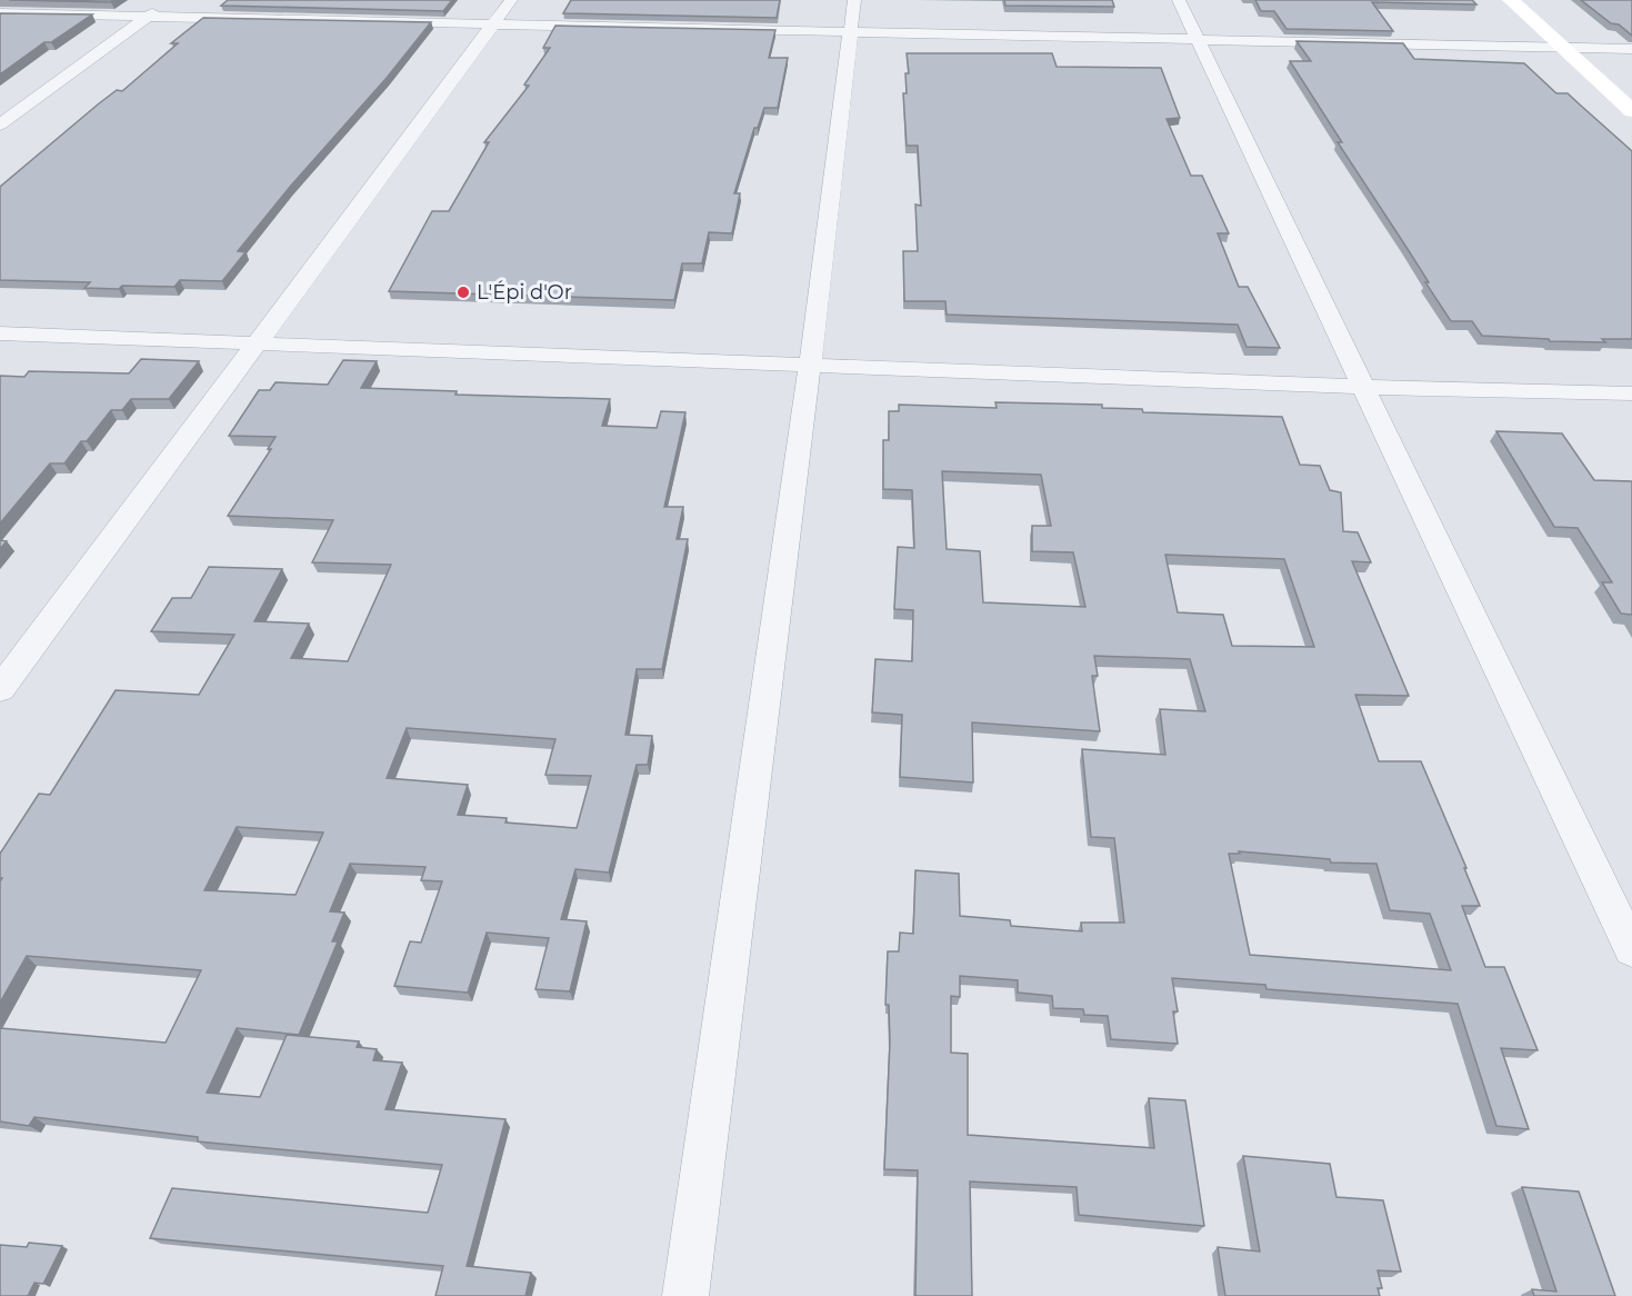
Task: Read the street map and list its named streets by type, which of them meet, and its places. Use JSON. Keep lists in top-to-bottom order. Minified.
{"places":["L'Épi d'Or"]}
